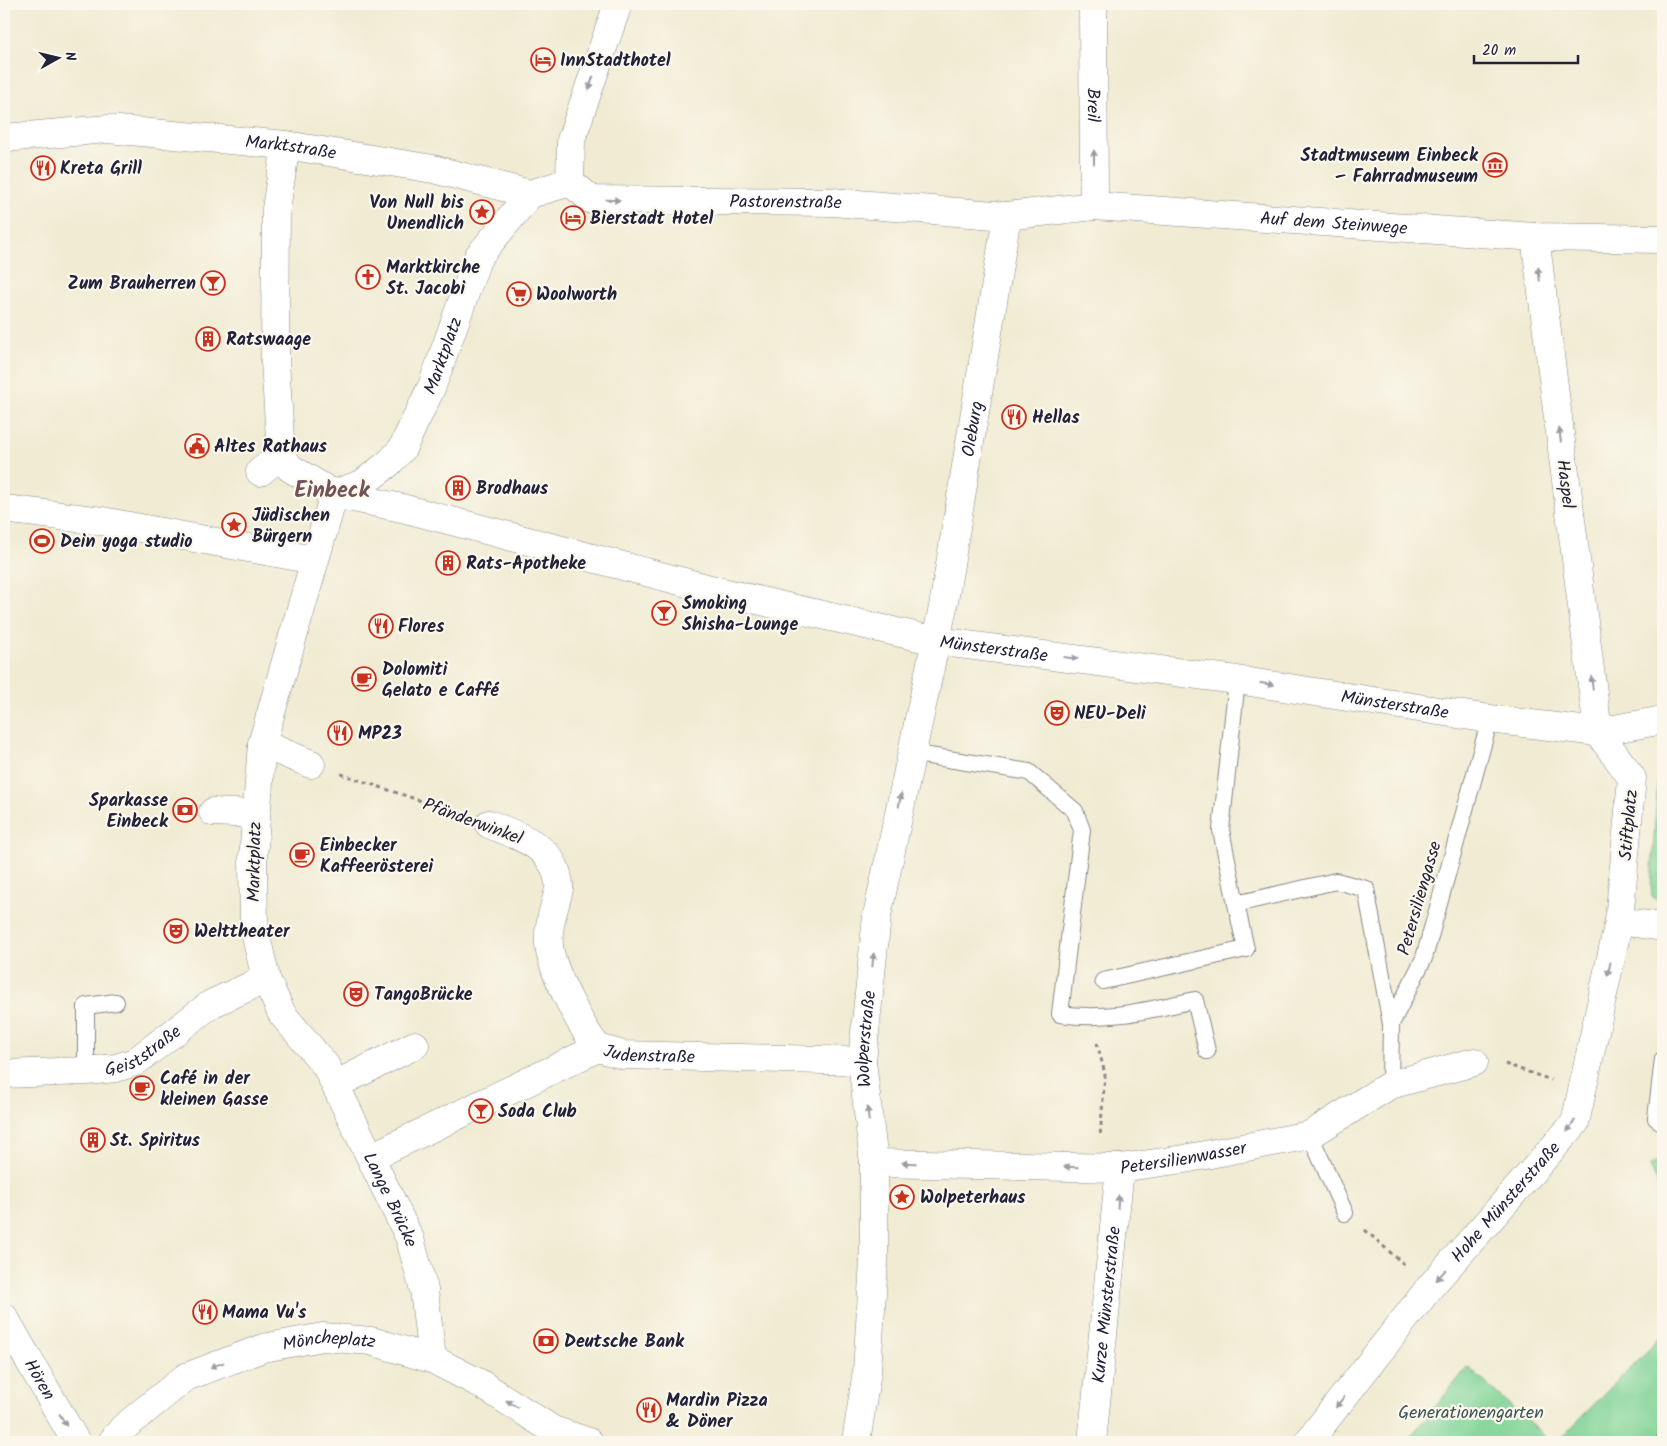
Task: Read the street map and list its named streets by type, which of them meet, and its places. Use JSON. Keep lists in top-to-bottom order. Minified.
{"streets":{"street":["Breil","Marktstraße","Pastorenstraße","Auf dem Steinwege","Marktplatz","Oleburg","Haspel","Münsterstraße","Pfänderwinkel","Stiftplatz","Wolperstraße","Geiststraße","Judenstraße","Petersilienwasser","Lange Brücke","Hohe Münsterstraße","Kurze Münsterstraße","Möncheplatz","Hören"],"lane":["Petersiliengasse"]},"crossings":[["Breil","Auf dem Steinwege"],["Marktstraße","Marktplatz"],["Pastorenstraße","Auf dem Steinwege"],["Pastorenstraße","Oleburg"],["Auf dem Steinwege","Oleburg"],["Auf dem Steinwege","Haspel"],["Marktplatz","Münsterstraße"],["Marktplatz","Geiststraße"],["Marktplatz","Lange Brücke"],["Oleburg","Münsterstraße"],["Oleburg","Wolperstraße"],["Haspel","Münsterstraße"],["Haspel","Stiftplatz"],["Münsterstraße","Stiftplatz"],["Münsterstraße","Petersiliengasse"],["Münsterstraße","Wolperstraße"],["Pfänderwinkel","Judenstraße"],["Stiftplatz","Hohe Münsterstraße"],["Petersiliengasse","Petersilienwasser"],["Wolperstraße","Judenstraße"],["Wolperstraße","Petersilienwasser"],["Judenstraße","Lange Brücke"],["Petersilienwasser","Kurze Münsterstraße"],["Lange Brücke","Möncheplatz"]],"one_way":["Breil","Pastorenstraße","Haspel","Münsterstraße","Wolperstraße","Petersilienwasser","Hohe Münsterstraße","Kurze Münsterstraße","Möncheplatz","Hören"],"districts":["Einbeck"],"parks":["Generationengarten"],"places":{"hotel":["InnStadthotel","Bierstadt Hotel"],"museum":["Stadtmuseum Einbeck – Fahrradmuseum"],"restaurant":["Kreta Grill","Hellas","Flores","MP23","Mama Vu's","Mardin Pizza & Döner"],"place":["Von Null bis Unendlich","Jüdischen Bürgern","Wolpeterhaus"],"church":["Marktkirche St. Jacobi"],"bar":["Zum Brauherren","Smoking Shisha-Lounge","Soda Club"],"supermarket":["Woolworth"],"building":["Ratswaage","Brodhaus","Rats-Apotheke","St. Spiritus"],"public building":["Altes Rathaus"],"sports":["Dein yoga studio"],"cafe":["Dolomiti Gelato e Caffé","Einbecker Kaffeerösterei","Café in der kleinen Gasse"],"theatre":["NEU-Deli","Welttheater","TangoBrücke"],"bank":["Sparkasse Einbeck","Deutsche Bank"]},"scale_bar":"20 m","north":"right"}
